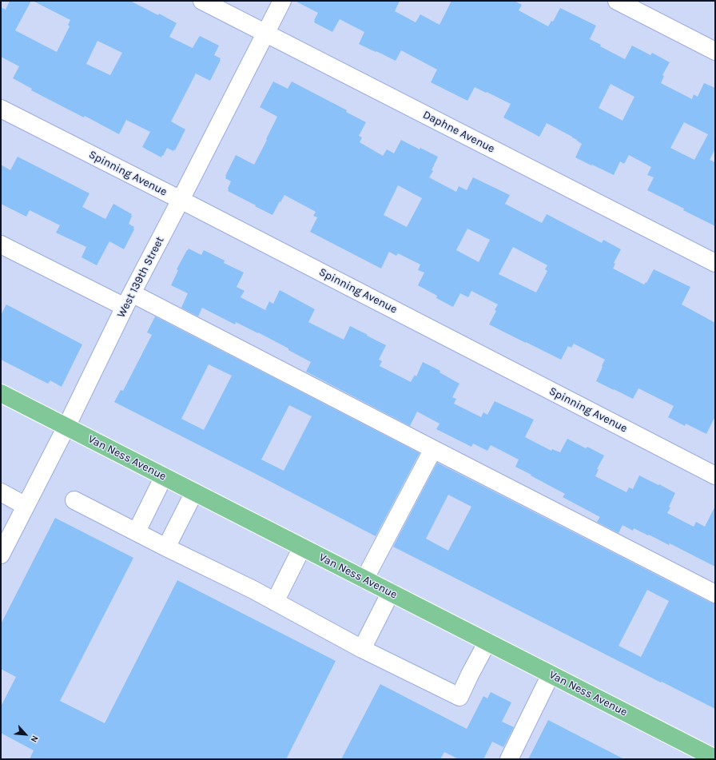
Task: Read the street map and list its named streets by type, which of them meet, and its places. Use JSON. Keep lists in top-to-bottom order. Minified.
{"streets":{"main road":["Van Ness Avenue"],"street":["Daphne Avenue","Spinning Avenue","West 139th Street"]},"crossings":[["Daphne Avenue","West 139th Street"],["Spinning Avenue","West 139th Street"],["West 139th Street","Van Ness Avenue"]],"north":"bottom right"}
